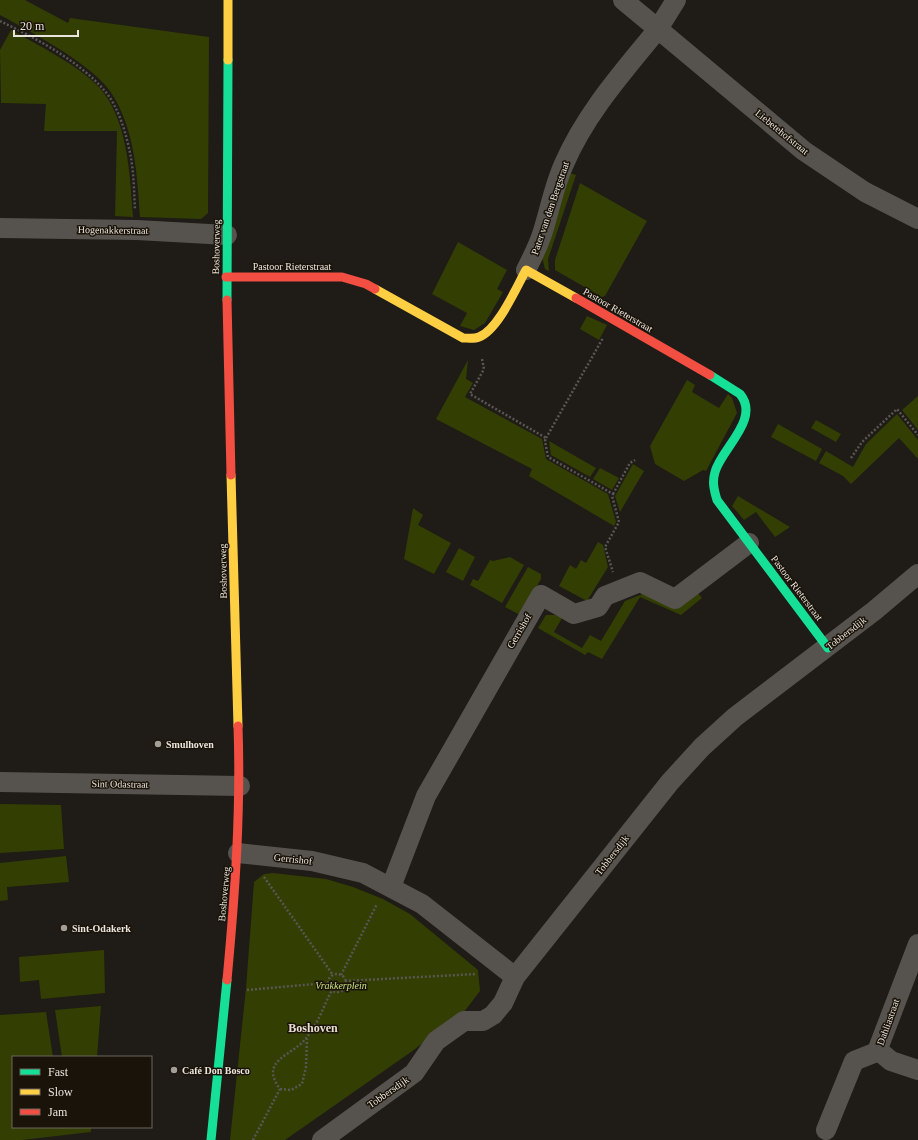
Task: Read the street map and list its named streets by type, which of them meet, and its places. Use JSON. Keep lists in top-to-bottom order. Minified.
{"streets":{"street":["Liebetehofstraat","Pater van den Bergstraat","Hogenakkerstraat","Boshoverweg","Pastoor Rieterstraat","Gerrishof","Tobbersdijk","Sint Odastraat","Dahliastraat"]},"crossings":[["Liebetehofstraat","Pater van den Bergstraat"],["Pater van den Bergstraat","Pastoor Rieterstraat"],["Hogenakkerstraat","Boshoverweg"],["Boshoverweg","Pastoor Rieterstraat"],["Boshoverweg","Gerrishof"],["Boshoverweg","Sint Odastraat"],["Pastoor Rieterstraat","Gerrishof"],["Pastoor Rieterstraat","Tobbersdijk"],["Gerrishof","Tobbersdijk"]],"districts":["Boshoven"],"parks":["Vrakkerplein"],"places":["Smulhoven","Sint-Odakerk","Café Don Bosco"],"legend":["Fast","Slow","Jam"],"scale_bar":"20 m"}
